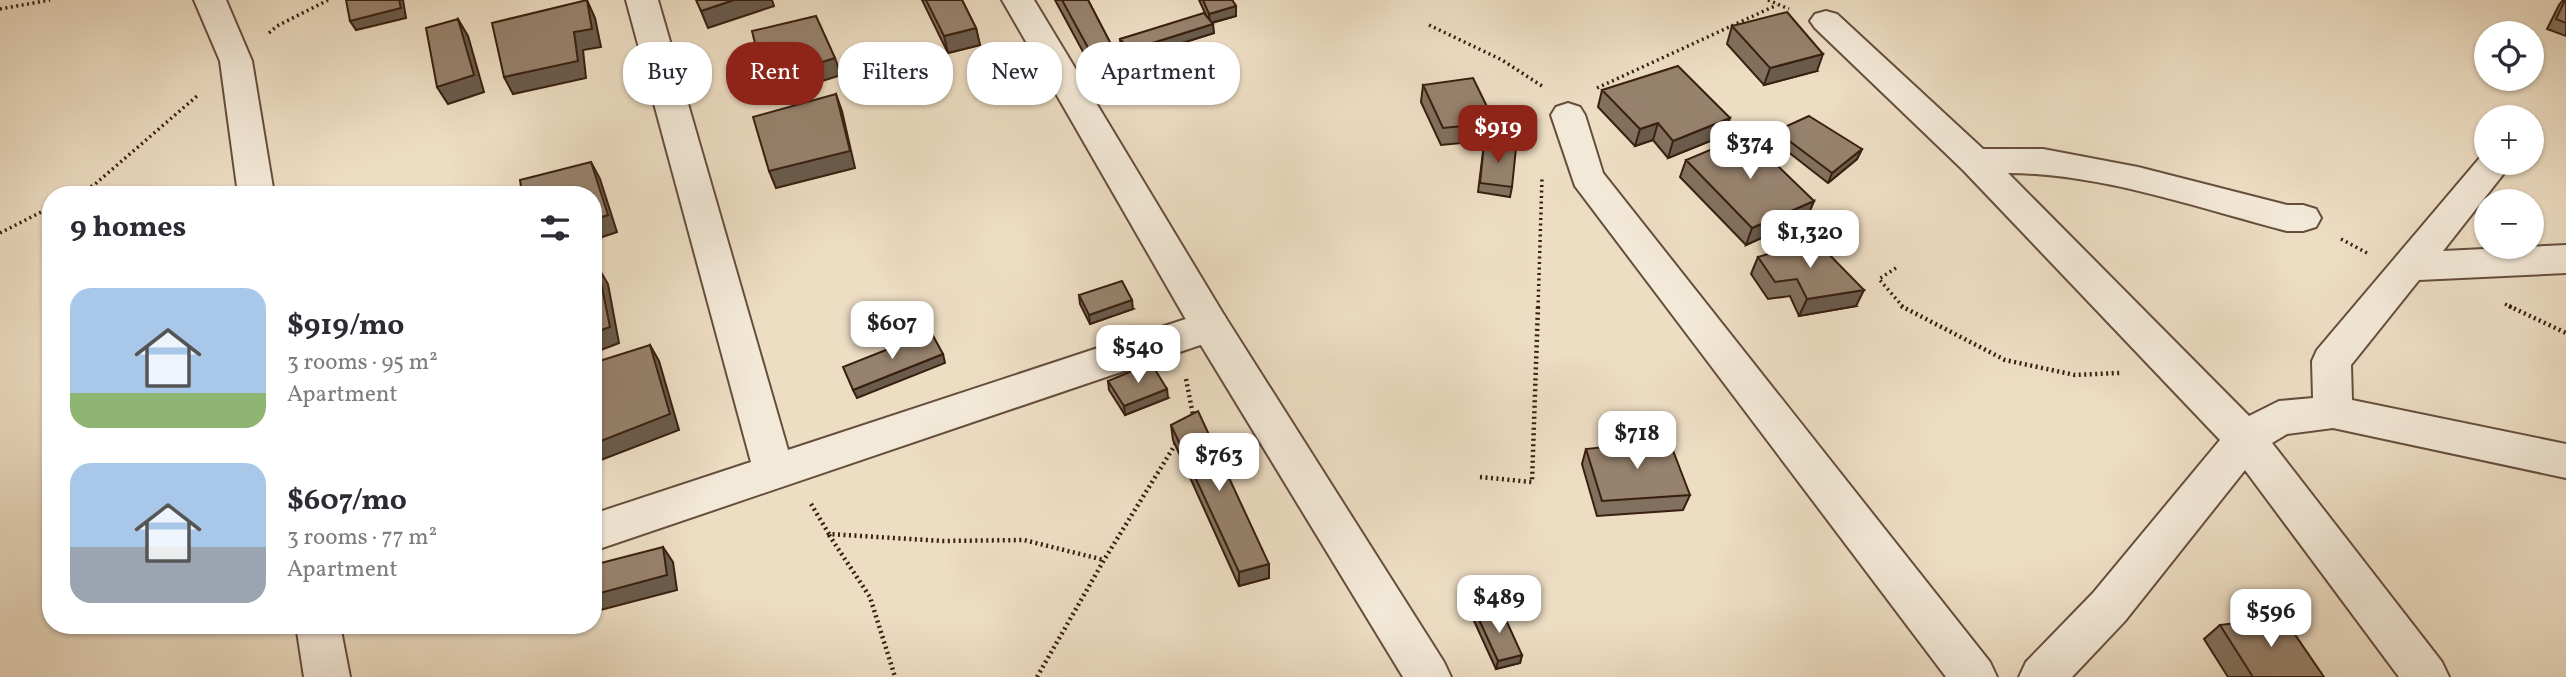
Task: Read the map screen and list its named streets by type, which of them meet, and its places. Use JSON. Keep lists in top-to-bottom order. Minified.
{"page":{"map_buttons":["+","−"],"chip":["Buy","Rent","Filters","New","Apartment"],"price":["$919","$374","$1,320","$607","$540","$718","$763","$489","$596"],"heading":"9 homes","list":[{"name":"$919/mo","note":"3 rooms · 95 m² · Apartment"},{"name":"$607/mo","note":"3 rooms · 77 m² · Apartment"}]}}
